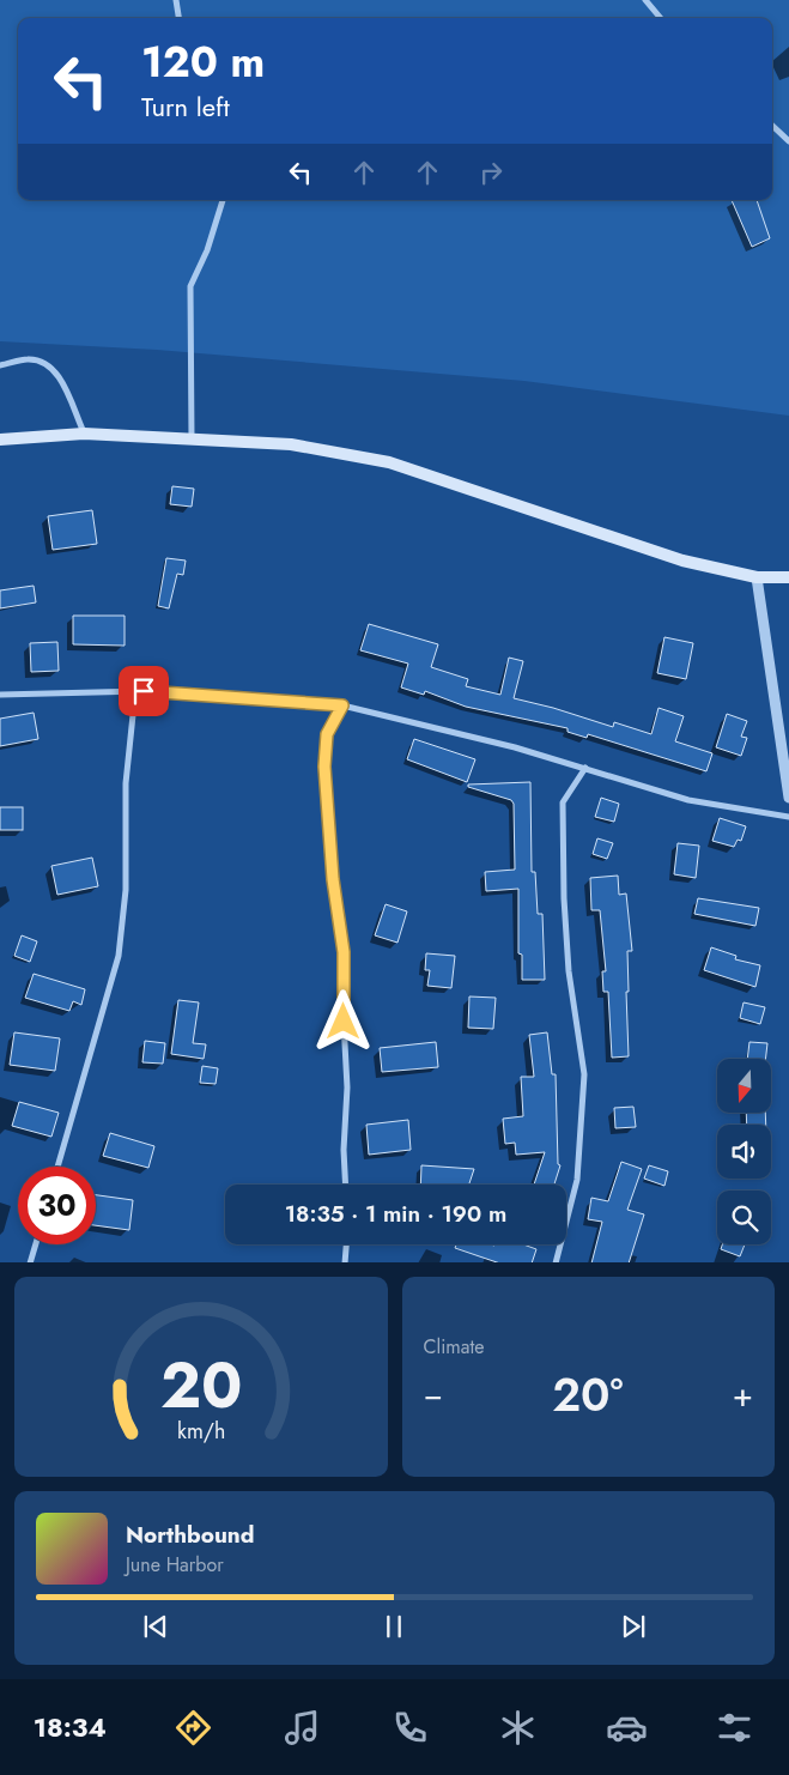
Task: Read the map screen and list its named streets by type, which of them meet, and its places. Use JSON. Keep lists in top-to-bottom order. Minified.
{"north":"bottom","page":{"turn":["120 m","Turn left"],"limit":"30","trip":"18:35 · 1 min · 190 m","tile":"Climate","heat":["−","20°","+"],"song":["Northbound","June Harbor"],"tabs":"18:34","gauge":["20","km/h"]}}
